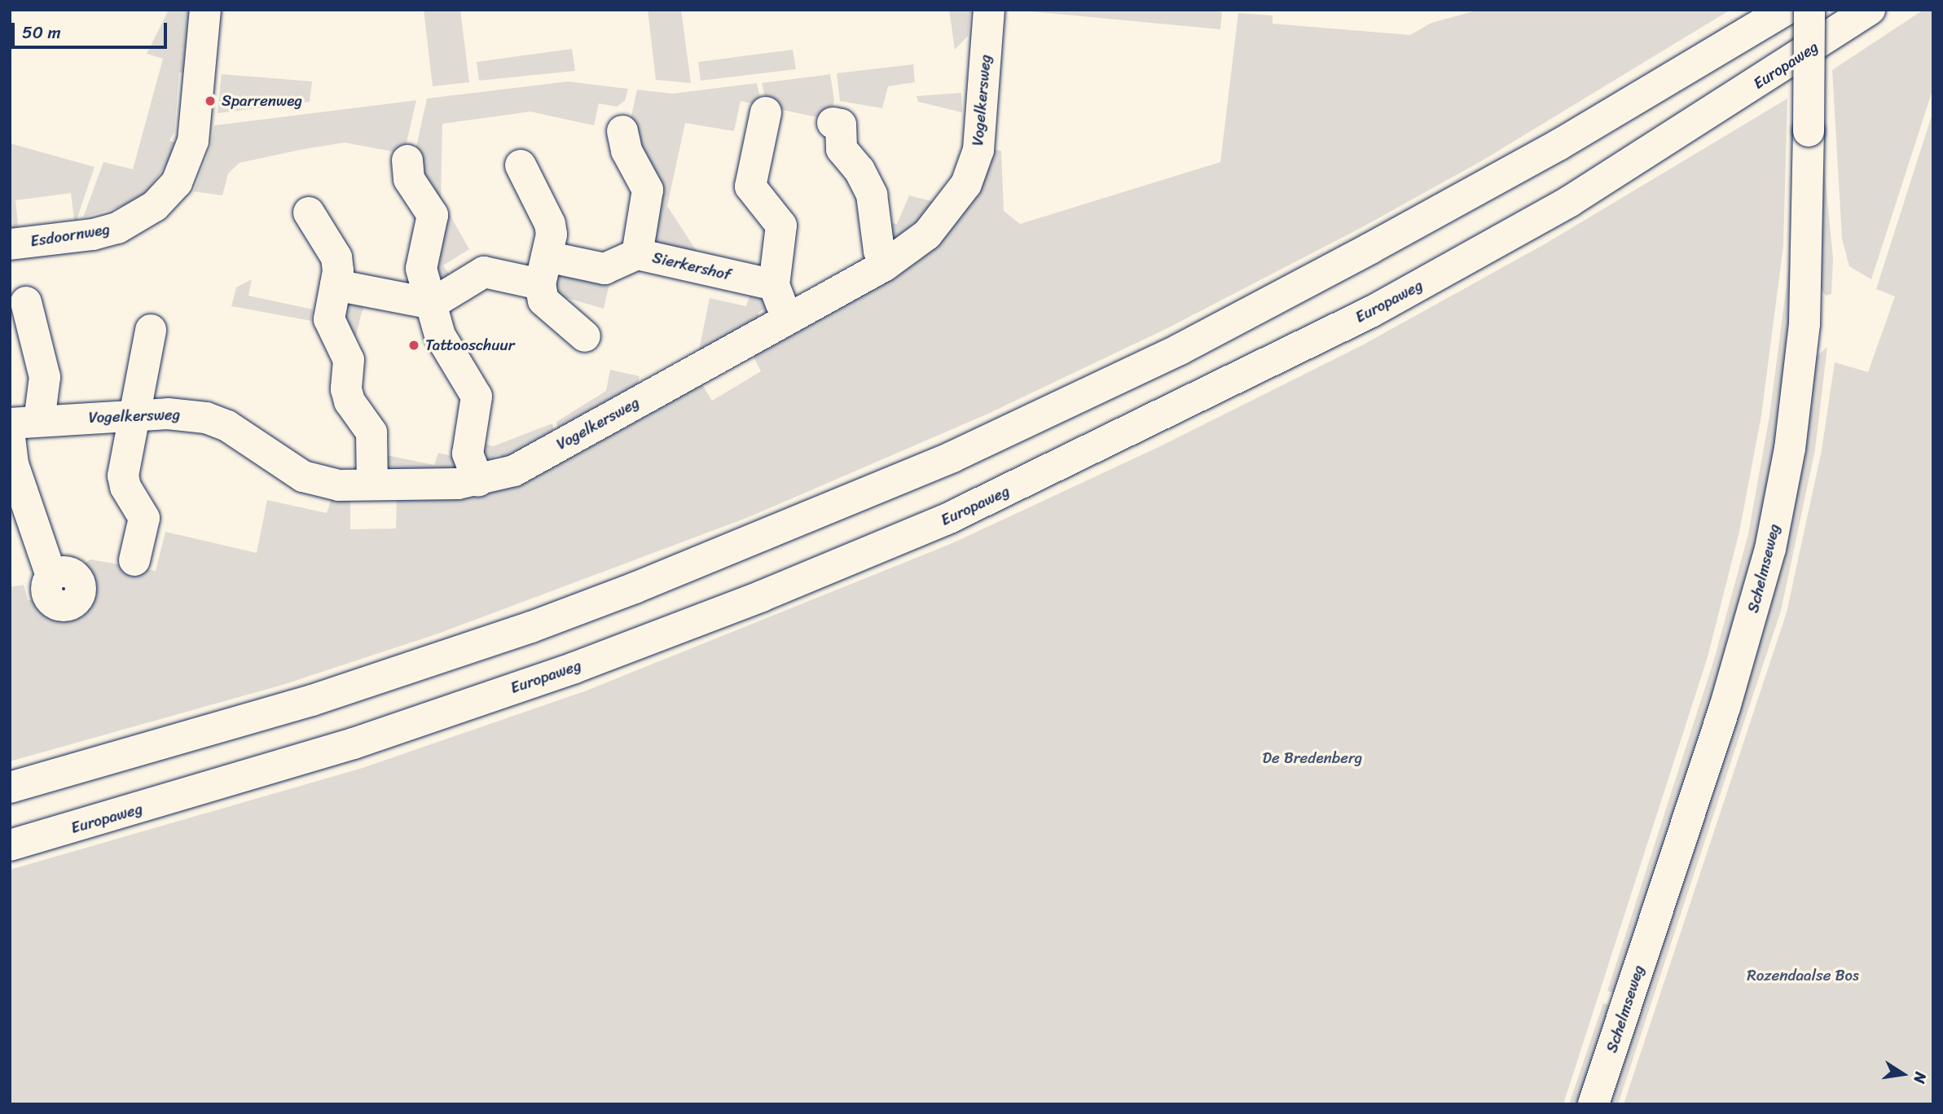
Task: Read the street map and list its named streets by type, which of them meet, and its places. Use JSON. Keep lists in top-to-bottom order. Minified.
{"streets":{"main road":["Europaweg","Vogelkersweg","Esdoornweg","Sierkershof","Schelmseweg"]},"parks":["De Bredenberg","Rozendaalse Bos"],"places":["Sparrenweg","Tattooschuur"],"scale_bar":"50 m","north":"right"}
